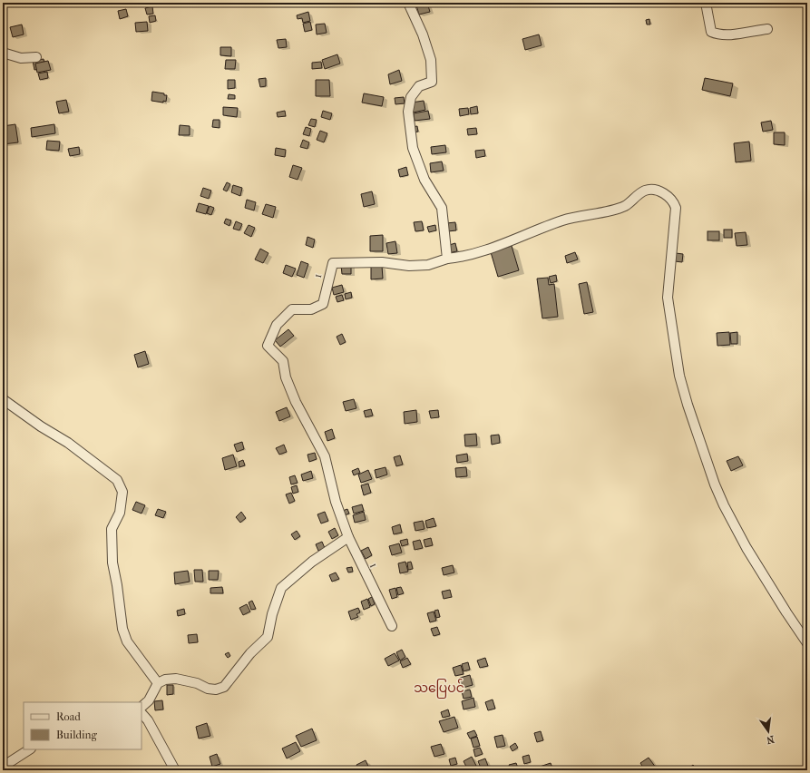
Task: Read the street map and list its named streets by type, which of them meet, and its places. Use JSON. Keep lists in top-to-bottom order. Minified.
{"streets":{"street":["1"]},"districts":["သပြေပင်"],"legend":["Road","Building"],"north":"bottom"}
